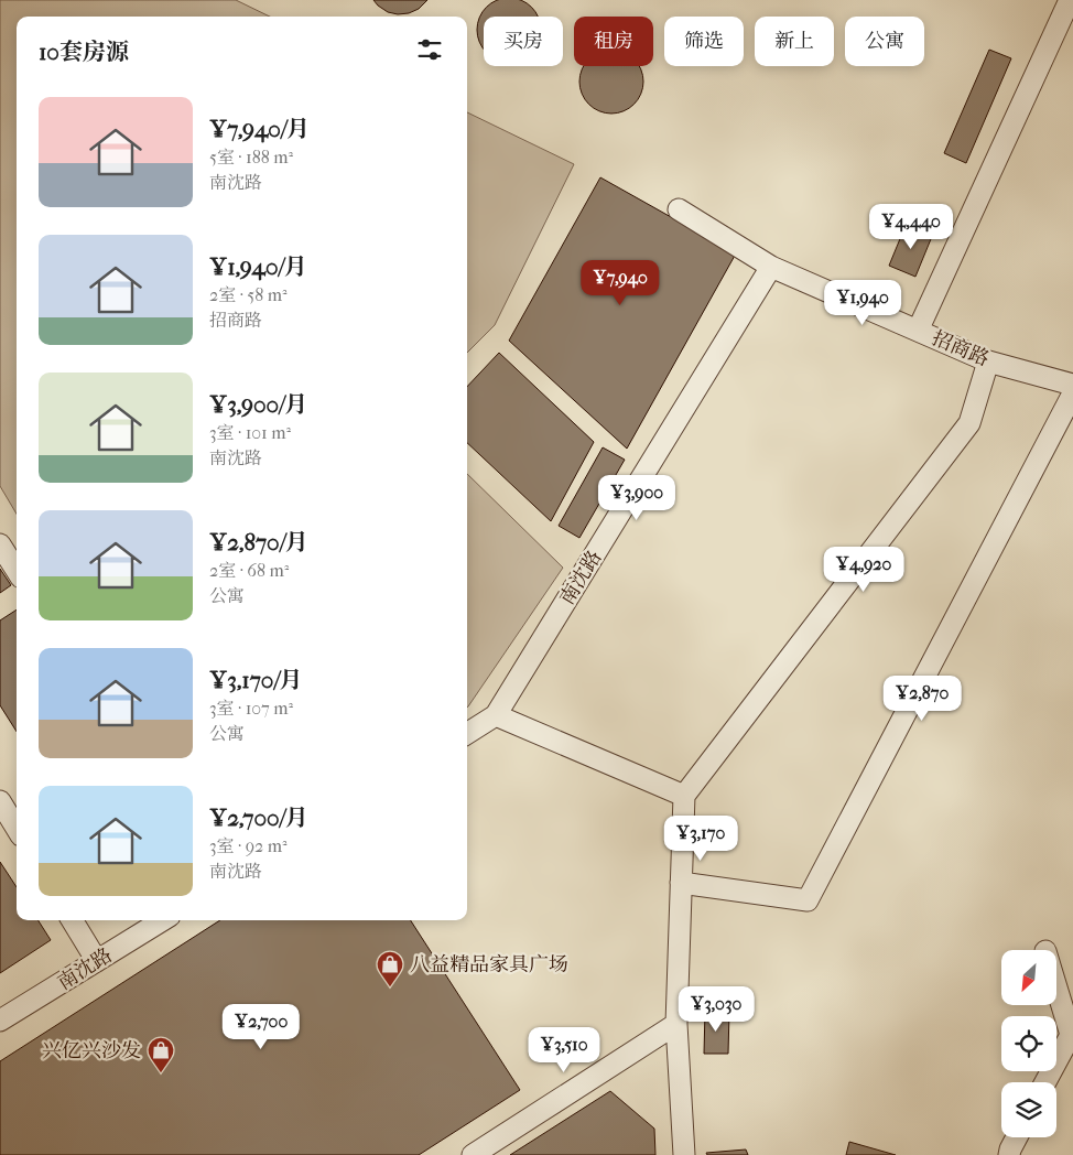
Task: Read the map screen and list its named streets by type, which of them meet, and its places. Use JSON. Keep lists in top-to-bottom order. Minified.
{"streets":{"street":["招商路","南沈路"]},"crossings":[["招商路","南沈路"]],"places":{"shop":["八益精品家具广场","兴亿兴沙发"]},"north":"bottom left","page":{"chip":["买房","租房","筛选","新上","公寓"],"heading":"10套房源","list":[{"name":"¥7,940/月","note":"5室 · 188 m² · 南沈路"},{"name":"¥1,940/月","note":"2室 · 58 m² · 招商路"},{"name":"¥3,900/月","note":"3室 · 101 m² · 南沈路"},{"name":"¥2,870/月","note":"2室 · 68 m² · 公寓"},{"name":"¥3,170/月","note":"3室 · 107 m² · 公寓"},{"name":"¥2,700/月","note":"3室 · 92 m² · 南沈路"}],"price":["¥4,440","¥7,940","¥1,940","¥3,900","¥4,920","¥2,870","¥3,170","¥3,030","¥2,700","¥3,510"]}}
